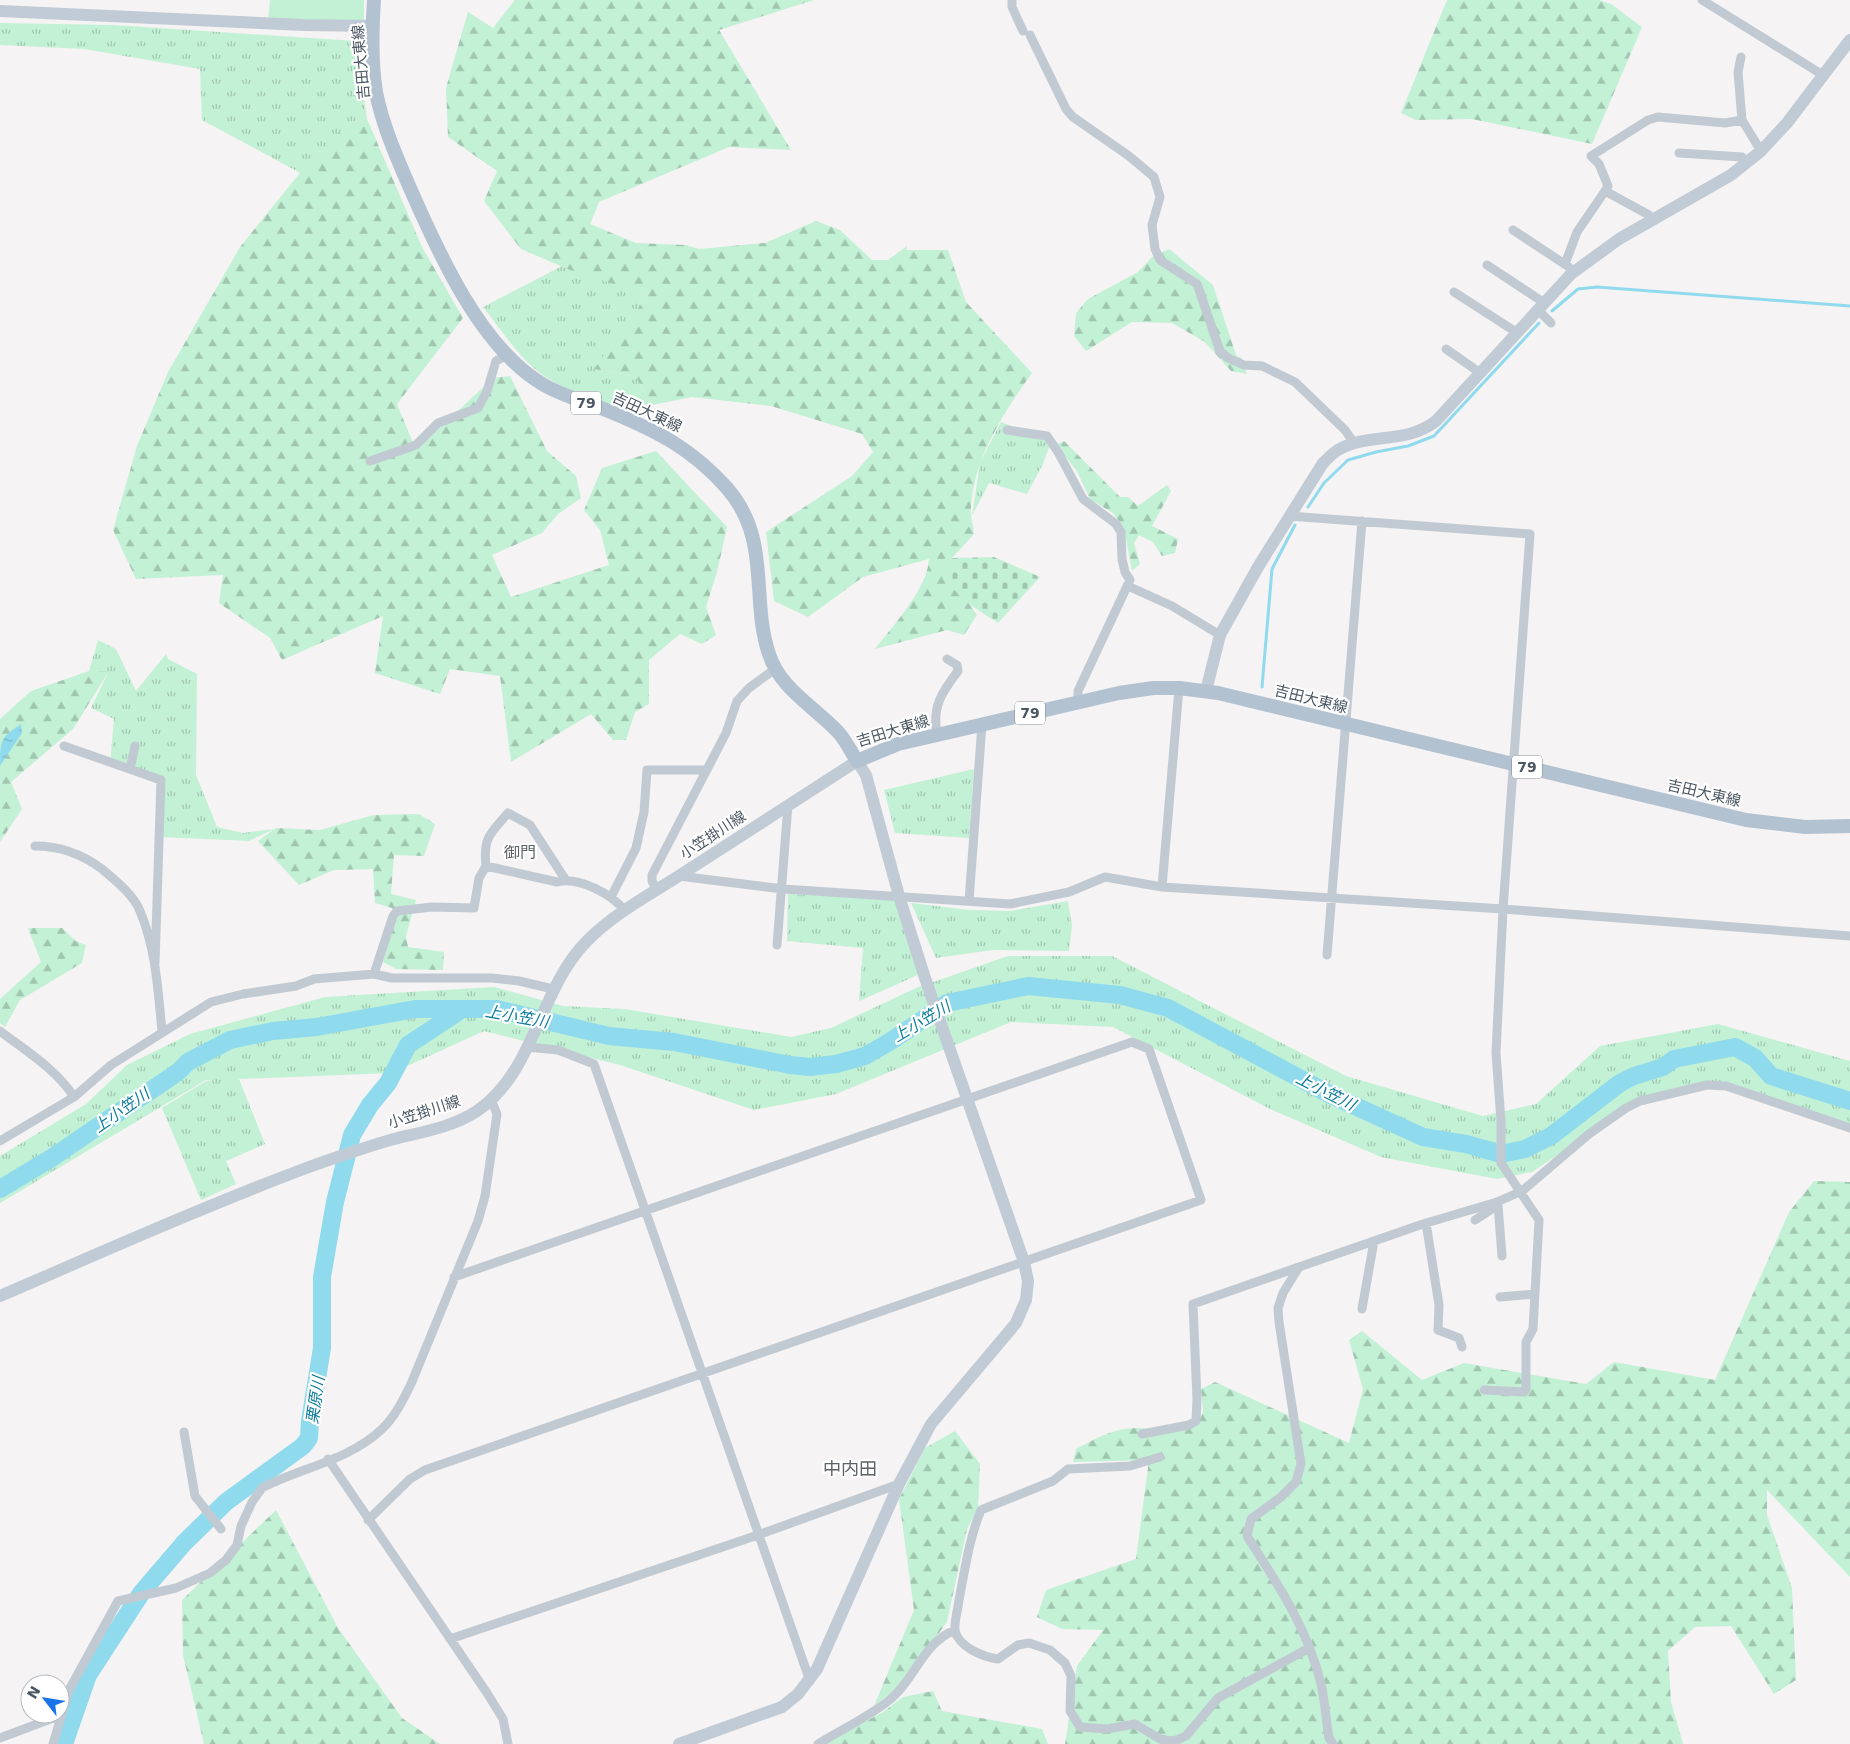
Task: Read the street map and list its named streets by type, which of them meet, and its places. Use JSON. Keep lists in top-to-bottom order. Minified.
{"streets":{"main road":["吉田大東線","79"],"street":["小笠掛川線"]},"crossings":[["吉田大東線","小笠掛川線"]],"districts":["御門","中内田"],"water":["上小笠川","栗原川"],"north":"top left"}
